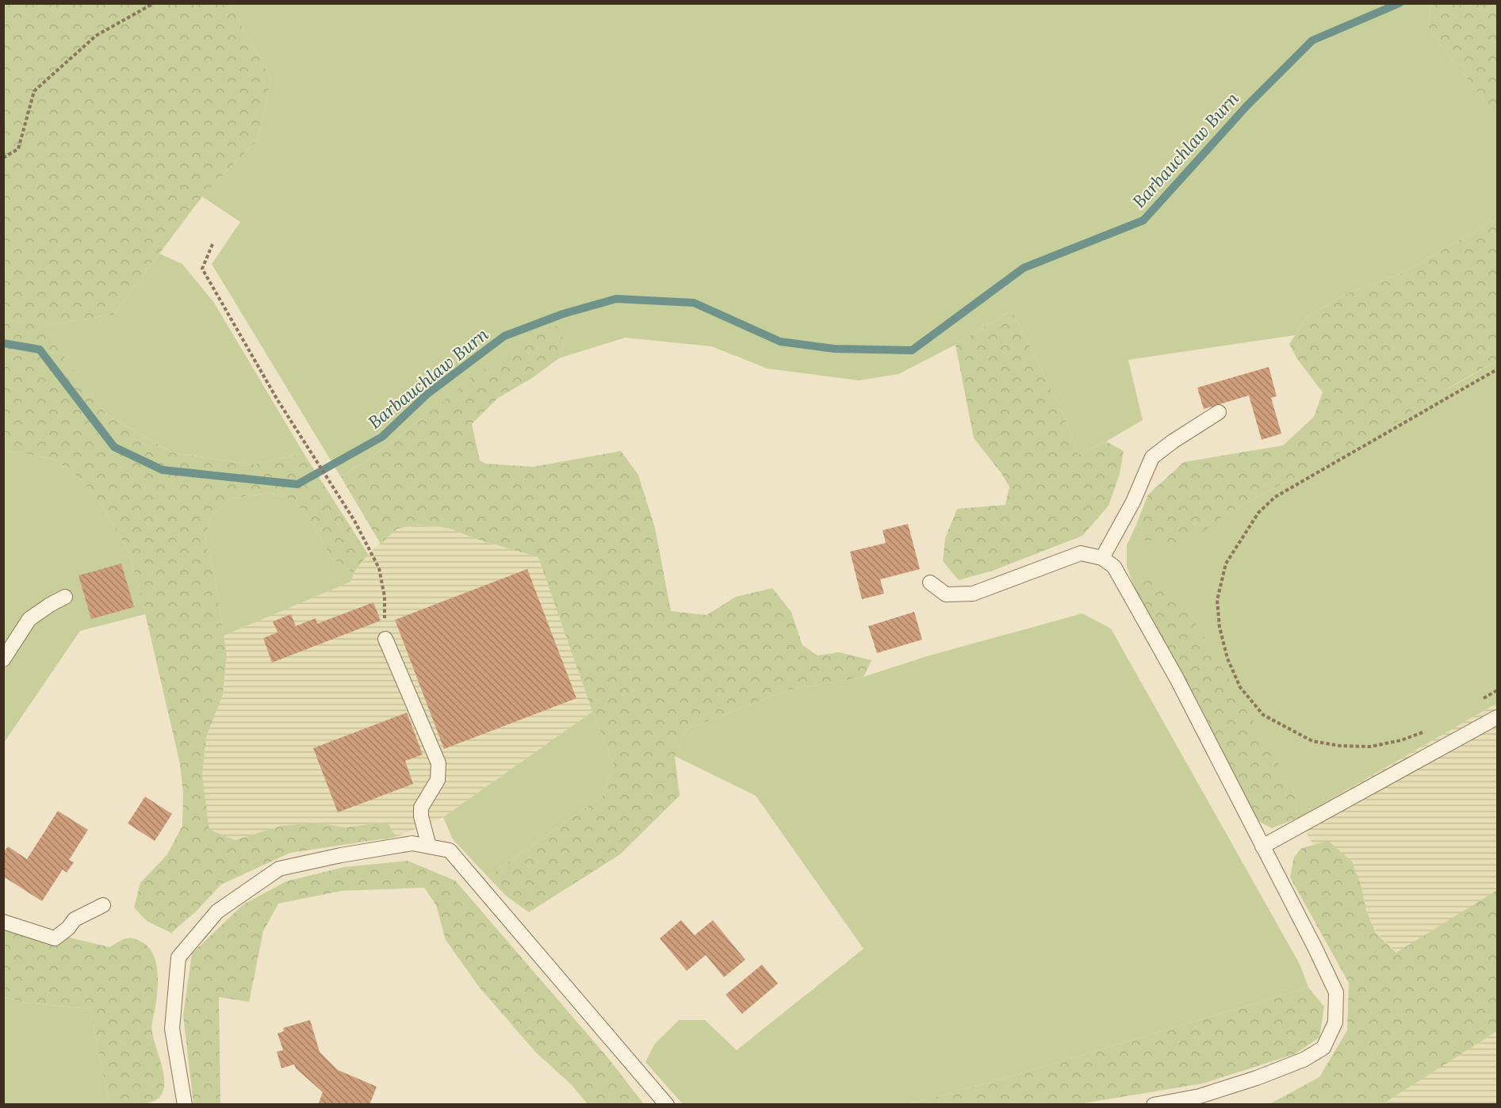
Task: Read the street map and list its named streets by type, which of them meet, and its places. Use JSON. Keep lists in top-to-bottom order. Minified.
{"water":["Barbauchlaw Burn"]}
